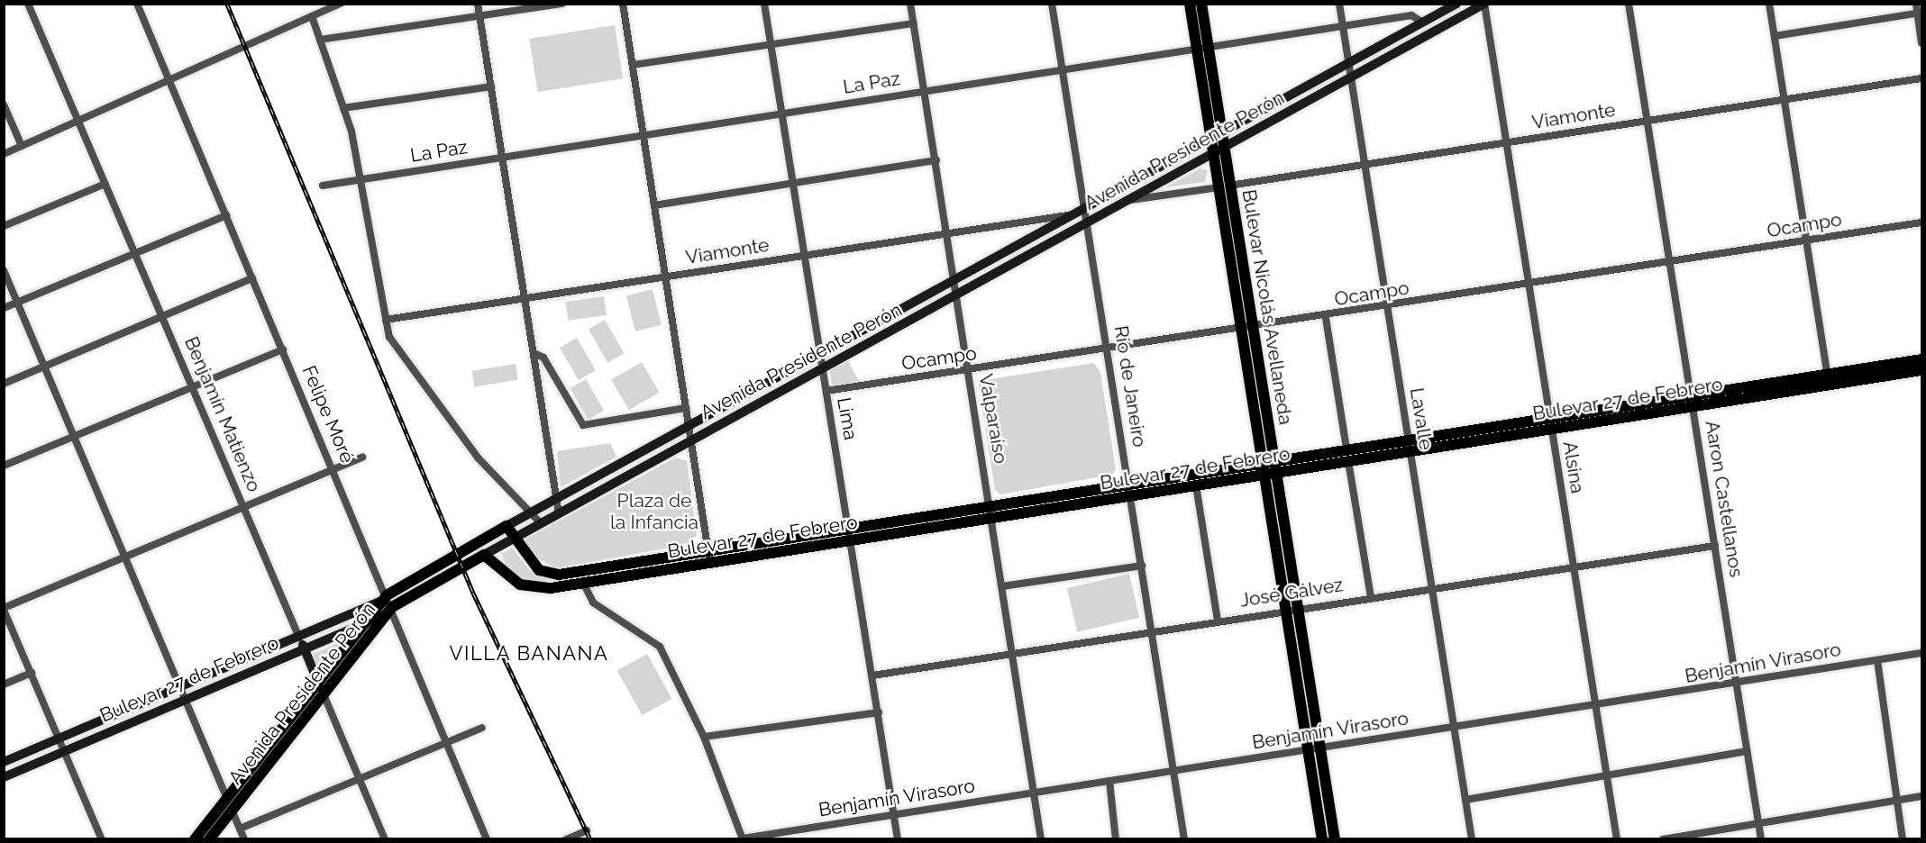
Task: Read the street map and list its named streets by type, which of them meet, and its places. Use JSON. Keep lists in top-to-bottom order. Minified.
{"streets":{"main road":["Avenida Presidente Perón","Bulevar Nicolás Avellaneda","Bulevar 27 de Febrero","Benjamín Matienzo"],"street":["La Paz","Viamonte","Ocampo","Río de Janeiro","Felipe Moré","Lima","Valparaíso","Lavalle","Alsina","Aaron Castellanos","José Gálvez","Benjamín Virasoro"]},"crossings":[["La Paz","Avenida Presidente Perón"],["La Paz","Bulevar Nicolás Avellaneda"],["La Paz","Río de Janeiro"],["La Paz","Lima"],["La Paz","Valparaíso"],["La Paz","Lavalle"],["Viamonte","Avenida Presidente Perón"],["Viamonte","Bulevar Nicolás Avellaneda"],["Viamonte","Lima"],["Viamonte","Valparaíso"],["Viamonte","Lavalle"],["Viamonte","Alsina"],["Viamonte","Aaron Castellanos"],["Avenida Presidente Perón","Bulevar Nicolás Avellaneda"],["Avenida Presidente Perón","Río de Janeiro"],["Avenida Presidente Perón","Bulevar 27 de Febrero"],["Avenida Presidente Perón","Benjamín Matienzo"],["Avenida Presidente Perón","Felipe Moré"],["Avenida Presidente Perón","Lima"],["Avenida Presidente Perón","Valparaíso"],["Avenida Presidente Perón","Lavalle"],["Avenida Presidente Perón","Alsina"],["Ocampo","Bulevar Nicolás Avellaneda"],["Ocampo","Río de Janeiro"],["Ocampo","Lima"],["Ocampo","Valparaíso"],["Ocampo","Lavalle"],["Ocampo","Alsina"],["Ocampo","Aaron Castellanos"],["Bulevar Nicolás Avellaneda","Bulevar 27 de Febrero"],["Bulevar Nicolás Avellaneda","José Gálvez"],["Bulevar Nicolás Avellaneda","Benjamín Virasoro"],["Río de Janeiro","Bulevar 27 de Febrero"],["Río de Janeiro","José Gálvez"],["Río de Janeiro","Benjamín Virasoro"],["Bulevar 27 de Febrero","Benjamín Matienzo"],["Bulevar 27 de Febrero","Felipe Moré"],["Bulevar 27 de Febrero","Lima"],["Bulevar 27 de Febrero","Valparaíso"],["Bulevar 27 de Febrero","Lavalle"],["Bulevar 27 de Febrero","Alsina"],["Bulevar 27 de Febrero","Aaron Castellanos"],["Lima","José Gálvez"],["Lima","Benjamín Virasoro"],["Valparaíso","José Gálvez"],["Valparaíso","Benjamín Virasoro"],["Lavalle","José Gálvez"],["Lavalle","Benjamín Virasoro"],["Alsina","José Gálvez"],["Alsina","Benjamín Virasoro"],["Aaron Castellanos","José Gálvez"],["Aaron Castellanos","Benjamín Virasoro"]],"districts":["VILLA BANANA"],"parks":["Plaza de la Infancia"]}
